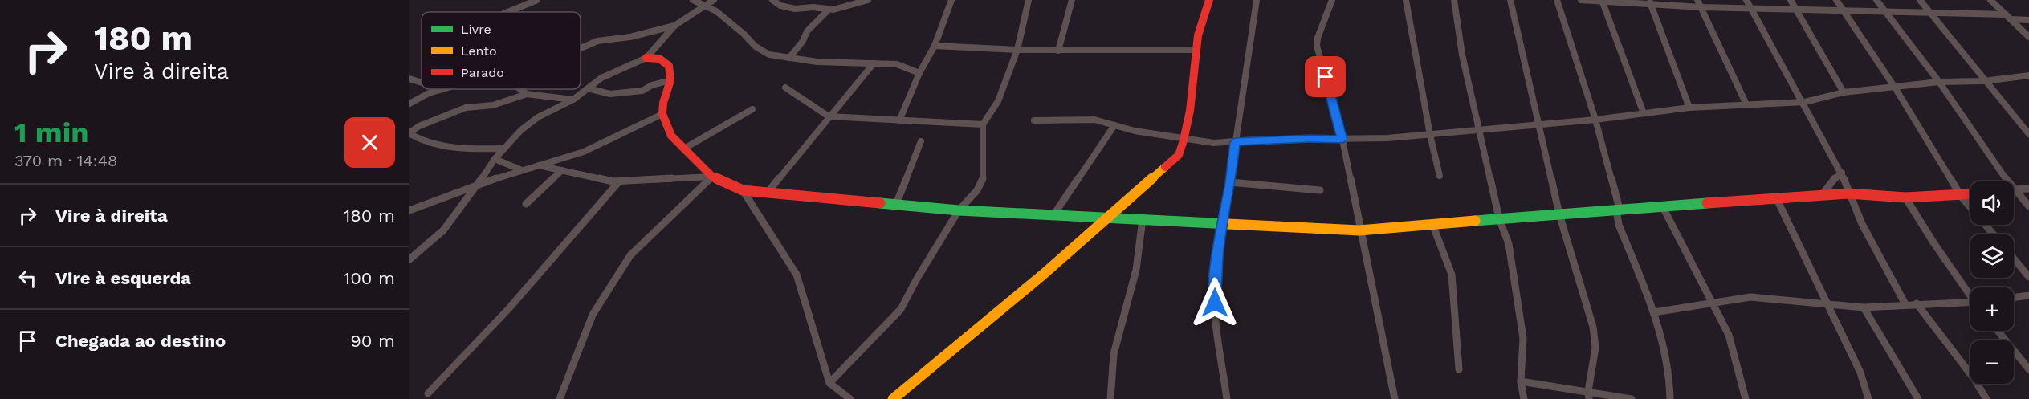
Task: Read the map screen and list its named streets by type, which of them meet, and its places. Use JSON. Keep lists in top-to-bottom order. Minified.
{"legend":["Livre","Lento","Parado"],"page":{"turn":["180 m","Vire à direita"],"heading":["1 min","370 m · 14:48"],"map_buttons":["+","−"],"list":[{"name":"Vire à direita","value":"180 m"},{"name":"Vire à esquerda","value":"100 m"},{"name":"Chegada ao destino","value":"90 m"}]}}
